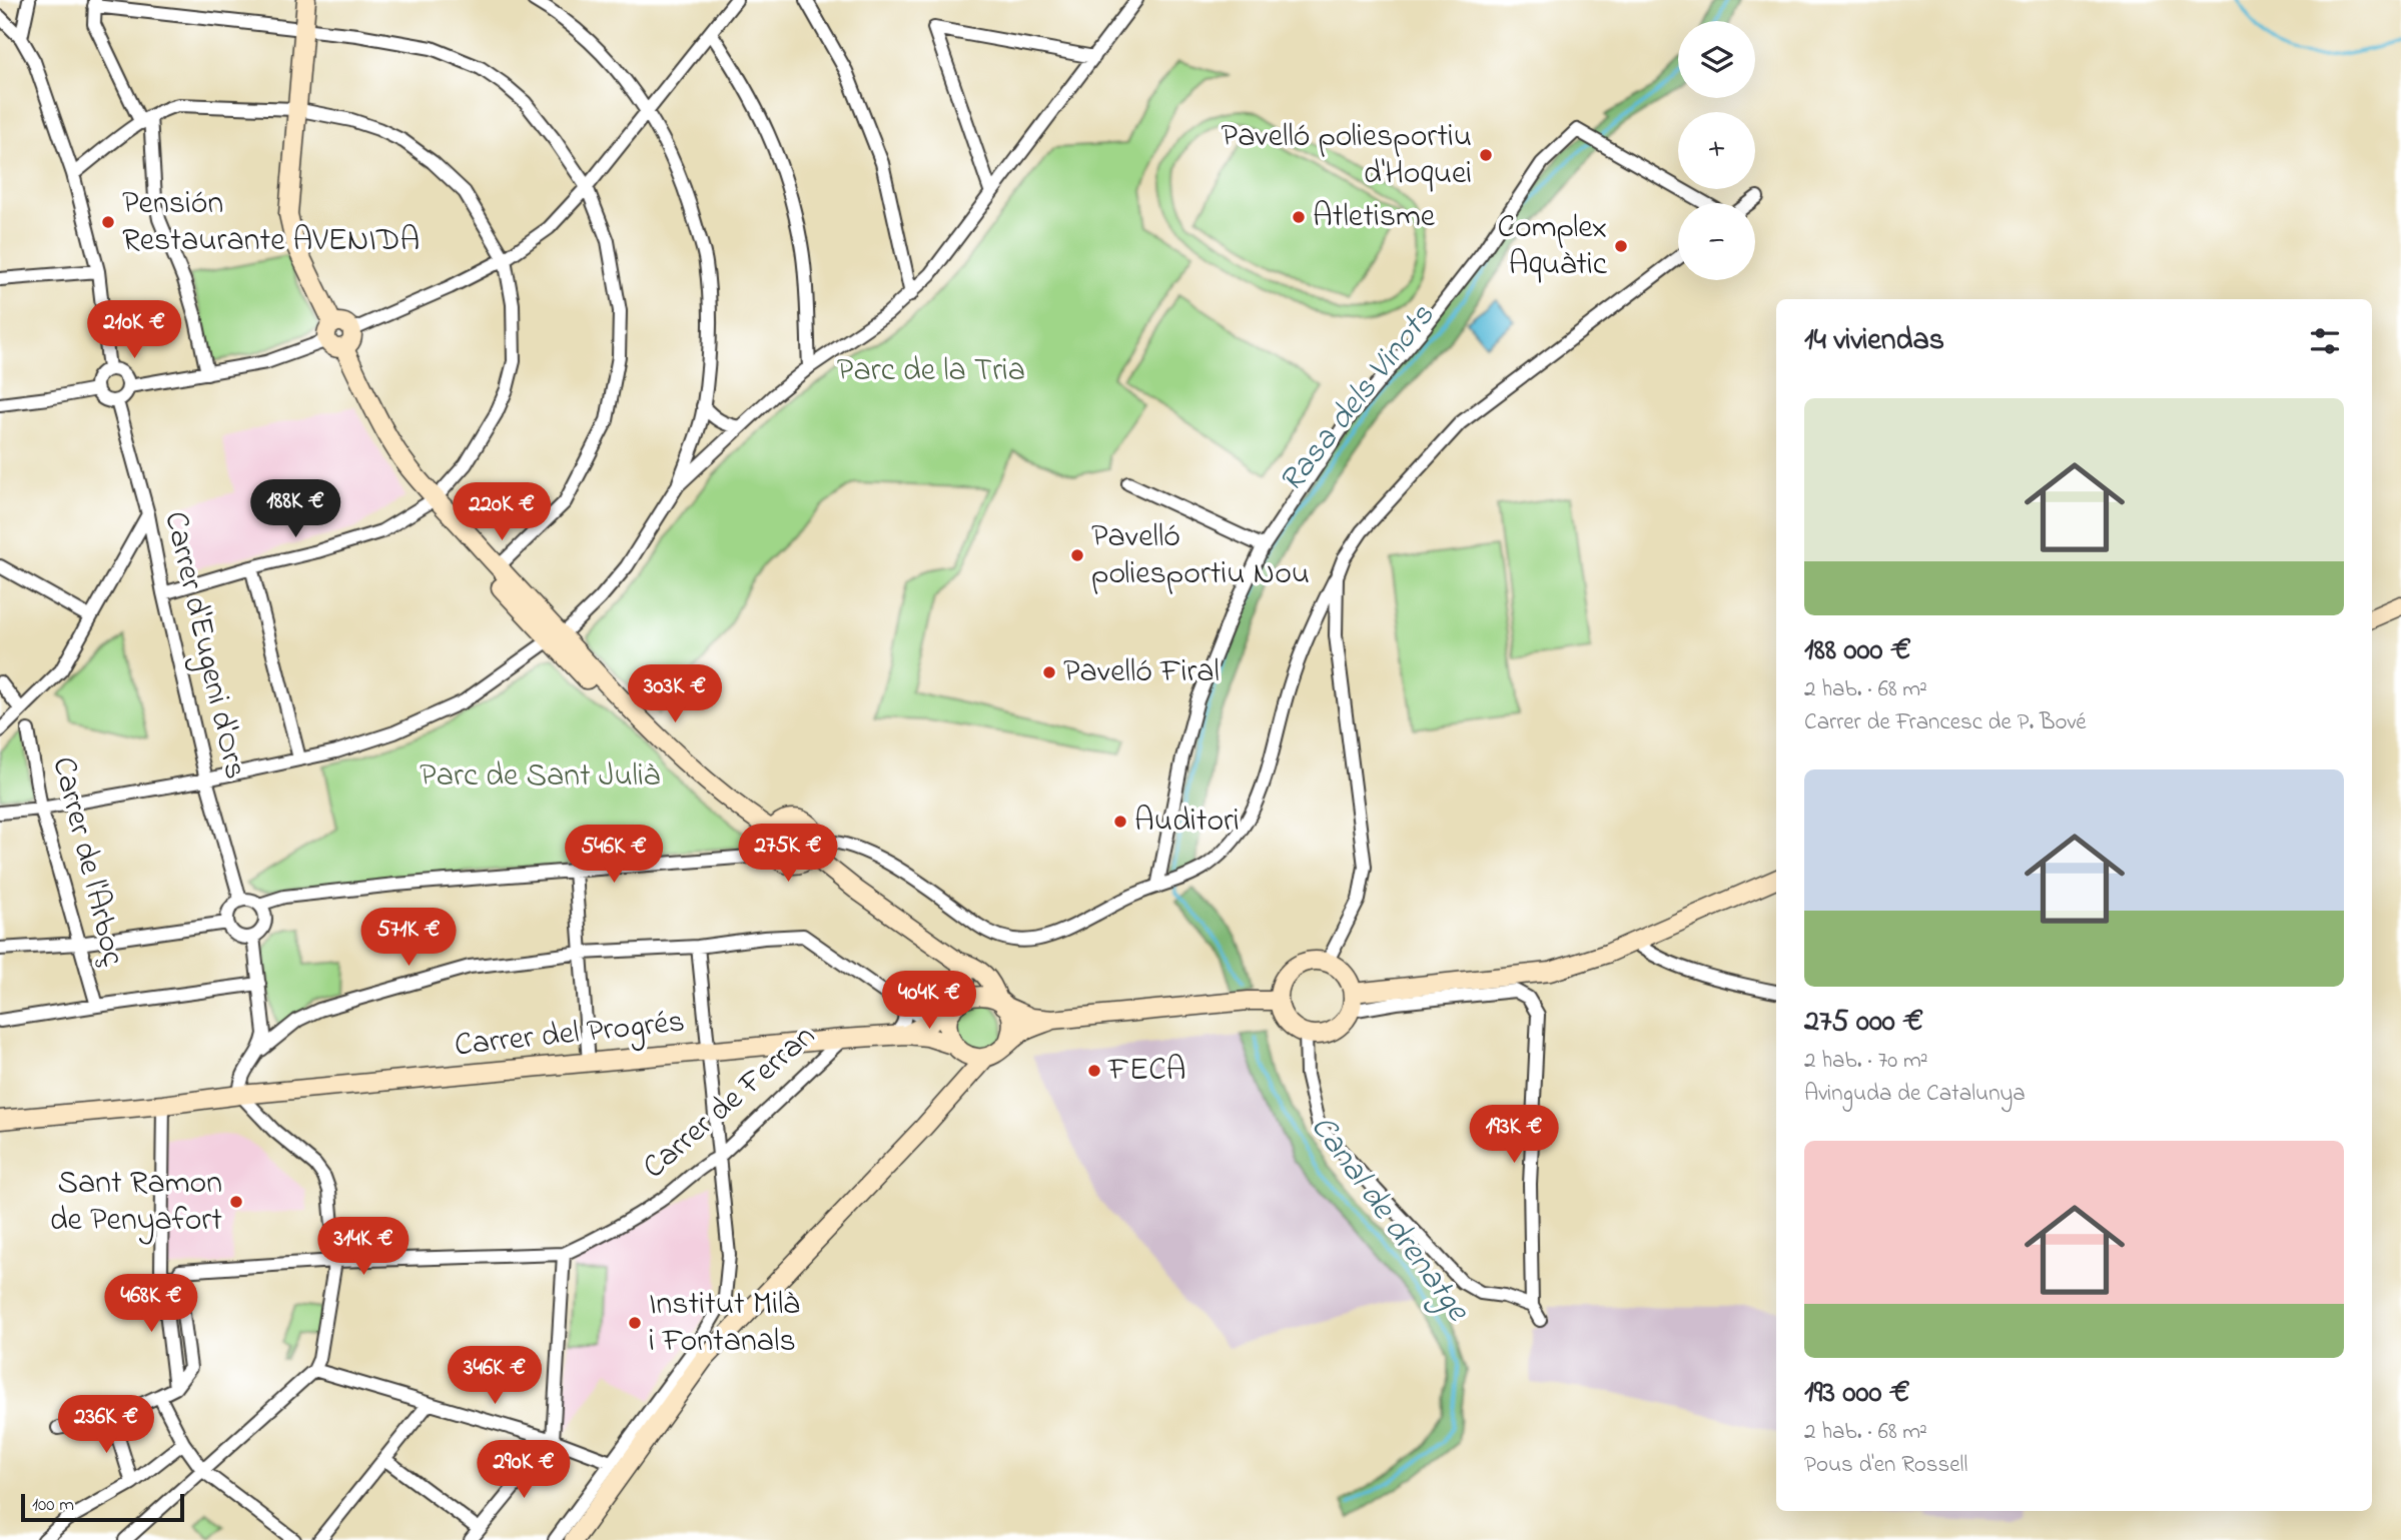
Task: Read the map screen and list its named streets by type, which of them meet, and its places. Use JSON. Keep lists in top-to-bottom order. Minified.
{"streets":{"street":["Carrer d'Eugeni d'Ors","Carrer de l'Arboç","Carrer del Progrés","Carrer de Ferran"]},"crossings":[["Carrer del Progrés","Carrer de Ferran"]],"water":["Rasa dels Vinots","Canal de drenatge"],"parks":["Parc de la Tria","Parc de Sant Julià"],"places":["Pavelló poliesportiu d'Hoquei","Atletisme","Pensión Restaurante AVENIDA","Complex Aquàtic","Pavelló poliesportiu Nou","Pavelló Firal","Auditori","FECA","Sant Ramon de Penyafort","Institut Milà i Fontanals"],"scale_bar":"100 m","page":{"map_buttons":["+","−"],"heading":"14 viviendas","price":["210K €","188K €","220K €","303K €","275K €","546K €","571K €","404K €","193K €","314K €","468K €","346K €","236K €","290K €"],"list":[{"name":"188 000 €","note":"2 hab. · 68 m² · Carrer de Francesc de P. Bové"},{"name":"275 000 €","note":"2 hab. · 70 m² · Avinguda de Catalunya"},{"name":"193 000 €","note":"2 hab. · 68 m² · Pous d'en Rossell"}],"scale":"100 m"}}
